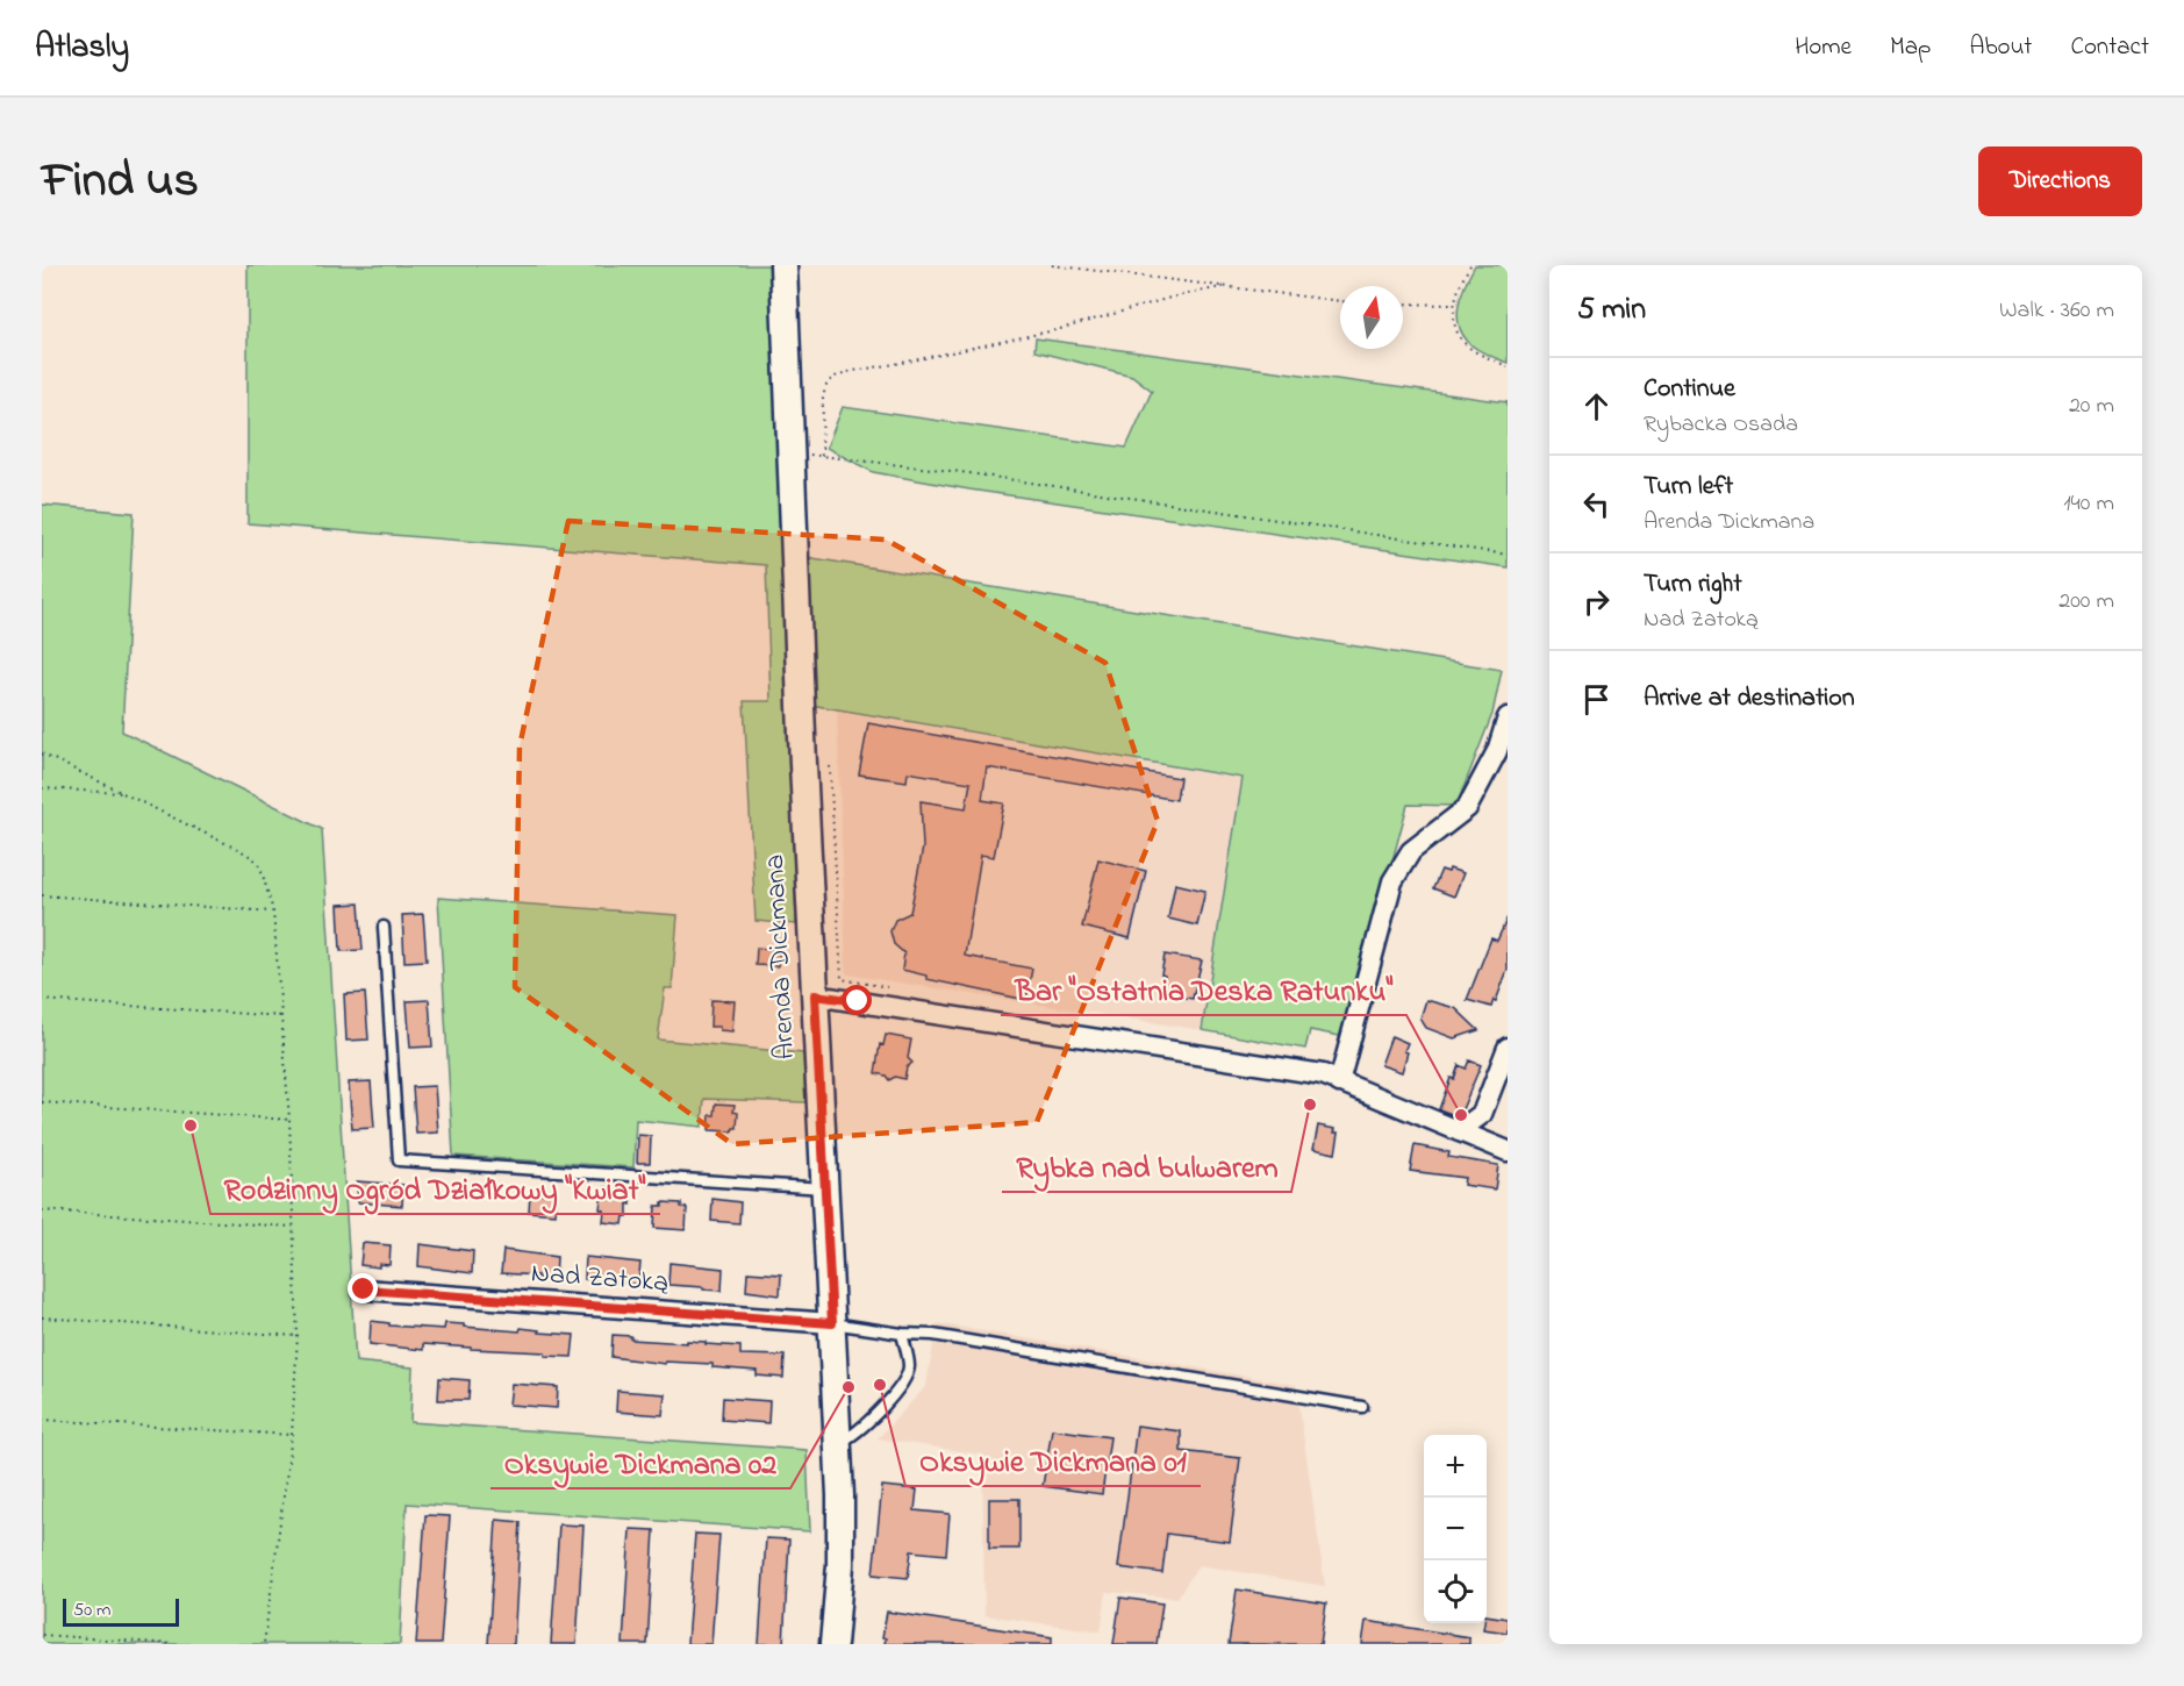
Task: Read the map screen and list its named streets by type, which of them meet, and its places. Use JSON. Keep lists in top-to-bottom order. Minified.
{"streets":{"street":["Arenda Dickmana","Nad Zatoką"]},"crossings":[["Arenda Dickmana","Nad Zatoką"]],"places":["Rybka nad bulwarem","Bar \"Ostatnia Deska Ratunku\"","Rodzinny Ogród Działkowy \"Kwiat\"","Oksywie Dickmana 01","Oksywie Dickmana 02"],"scale_bar":"50 m","north":"top","page":{"header":"Atlasly","nav":["Home","Map","About","Contact"],"title":"Find us","buttons":"Directions","heading":["5 min","Walk · 360 m"],"list":[["Continue","Rybacka Osada","20 m"],["Turn left","Arenda Dickmana","140 m"],["Turn right","Nad Zatoką","200 m"],"Arrive at destination"],"map_buttons":["+","−"],"scale":"50 m"}}
